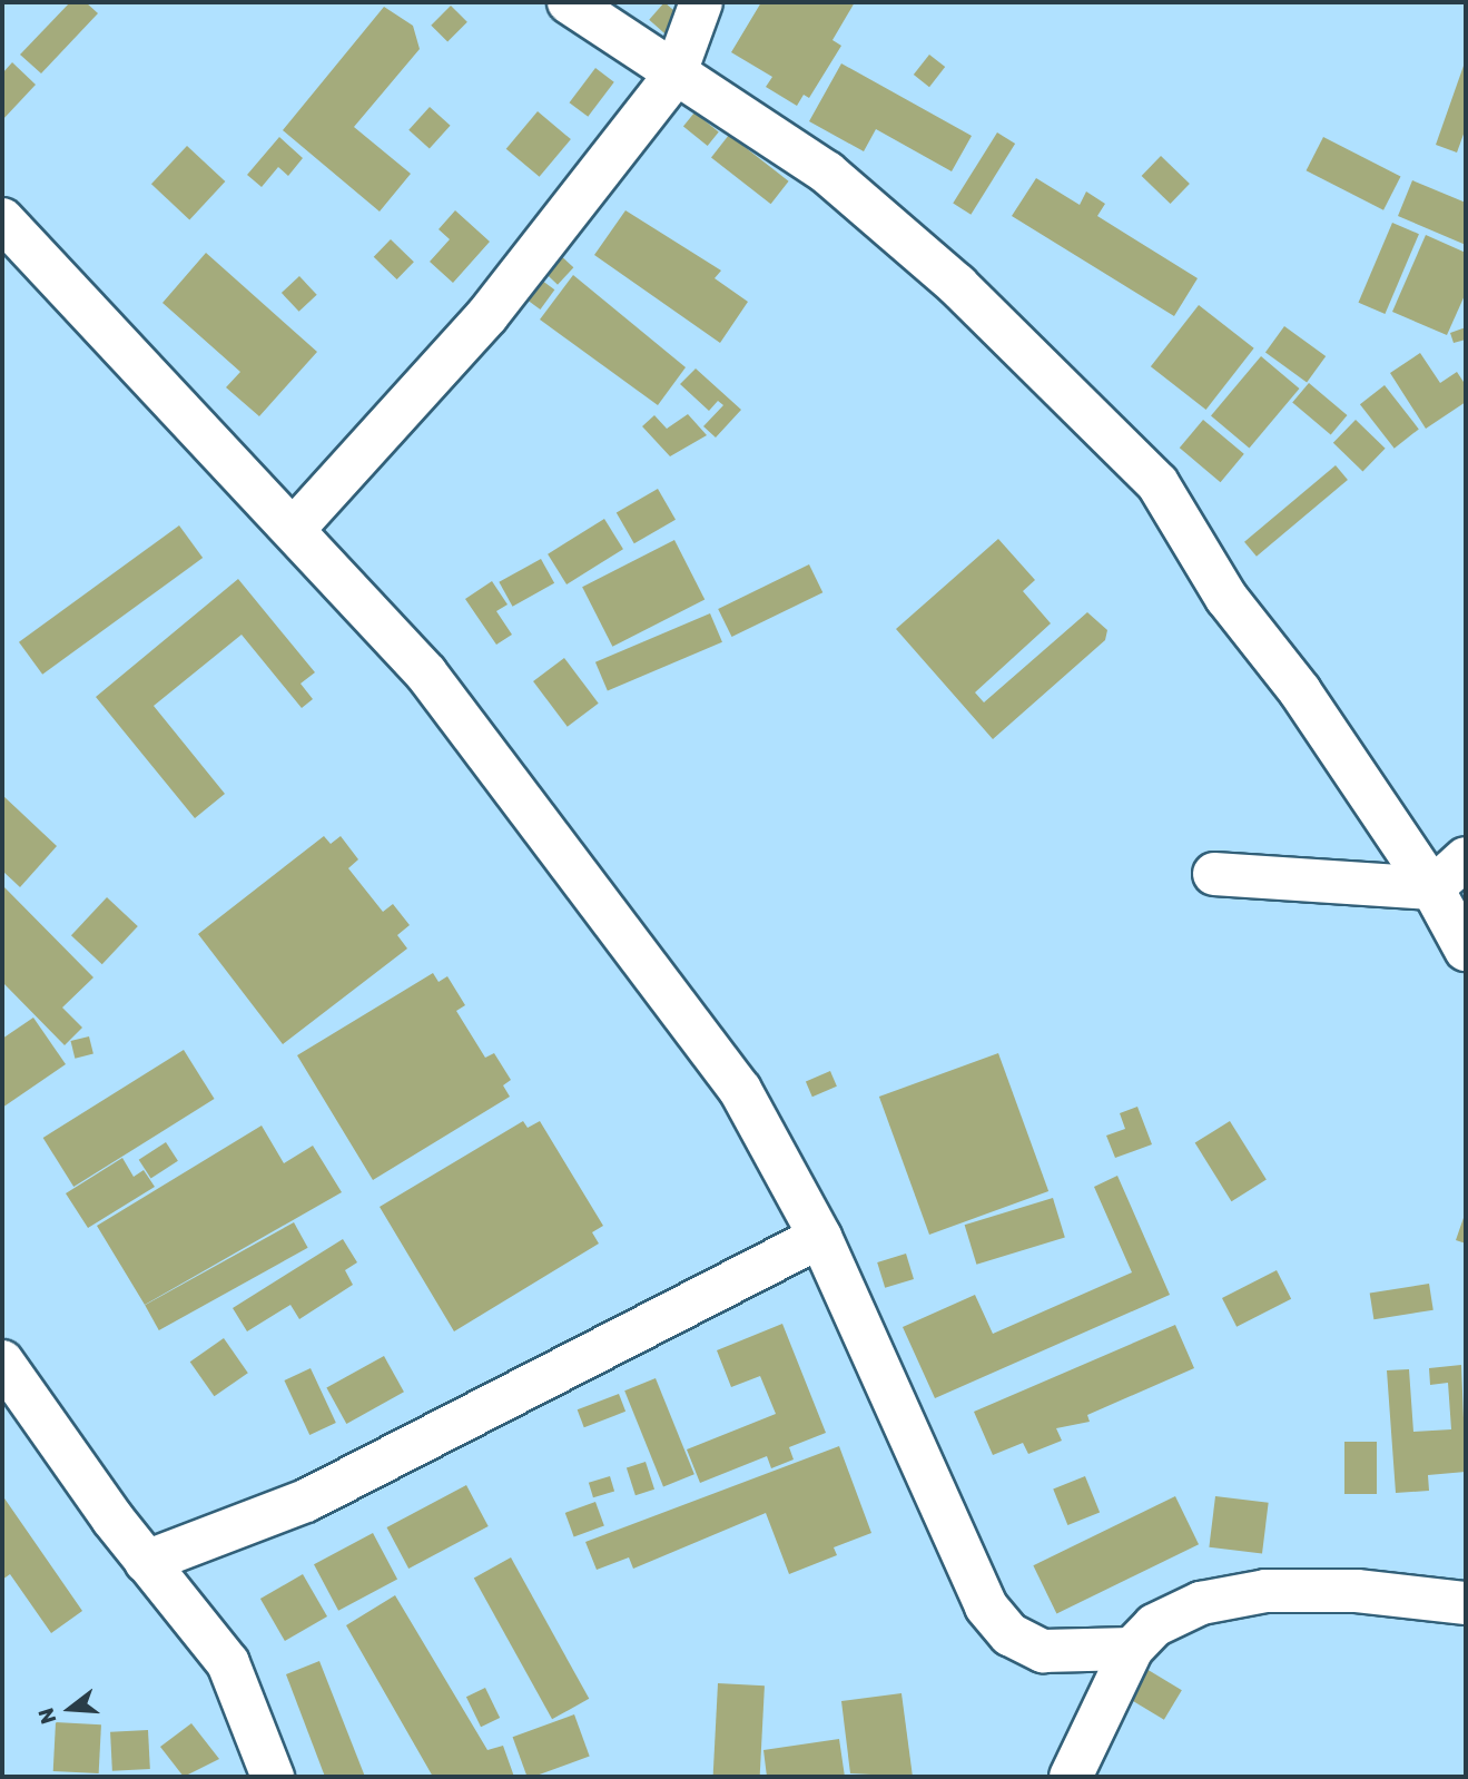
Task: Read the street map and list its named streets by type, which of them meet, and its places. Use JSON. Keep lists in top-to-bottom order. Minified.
{"north":"left"}
